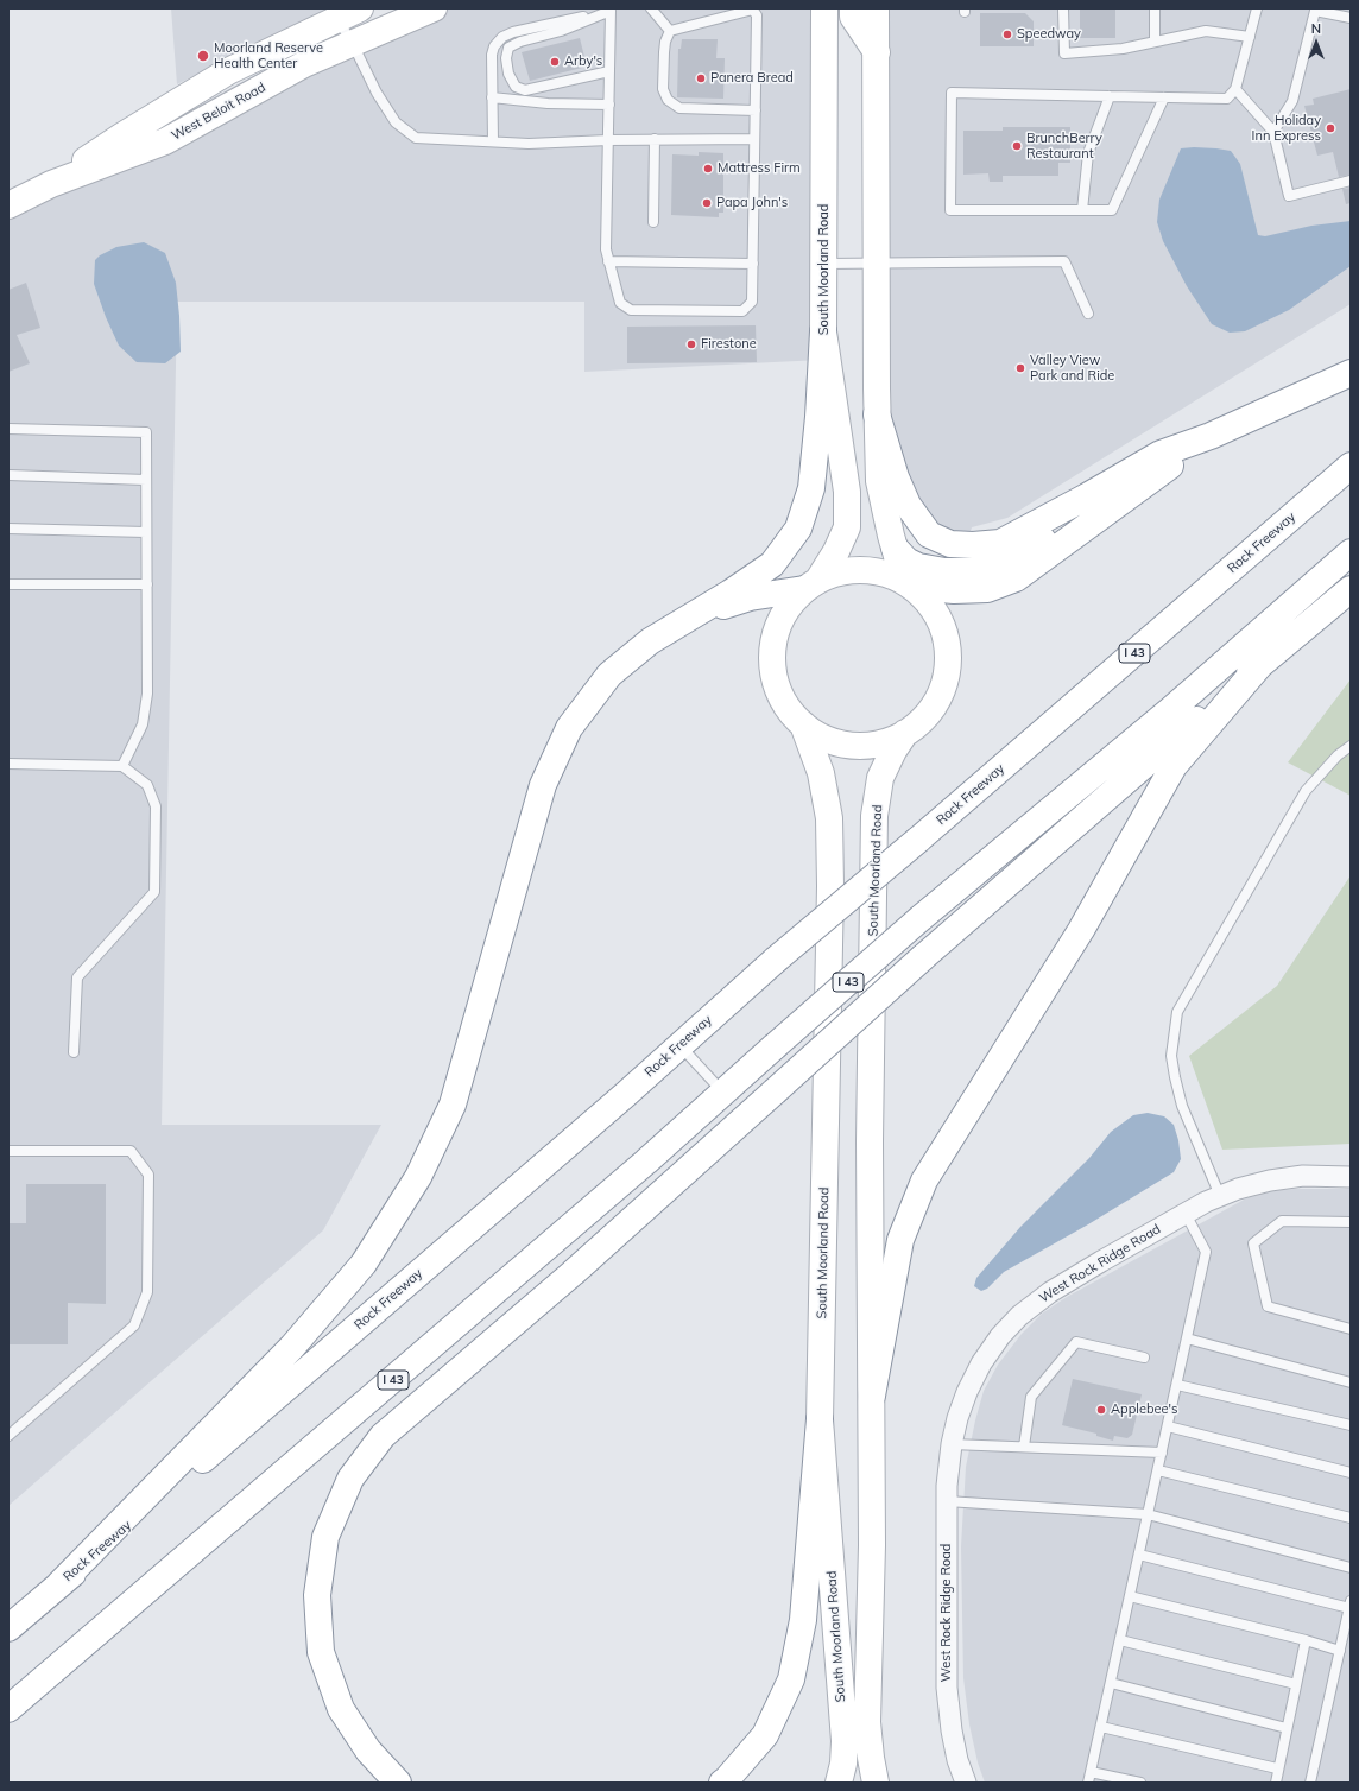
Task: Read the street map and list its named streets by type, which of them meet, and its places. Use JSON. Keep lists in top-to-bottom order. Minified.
{"streets":{"main road":["West Beloit Road","South Moorland Road","Rock Freeway","I 43"],"street":["West Rock Ridge Road"]},"places":["Speedway","Moorland Reserve Health Center","Arby's","Panera Bread","Holiday Inn Express","BrunchBerry Restaurant","Mattress Firm","Papa John's","Firestone","Valley View Park and Ride","Applebee's"],"north":"top"}
